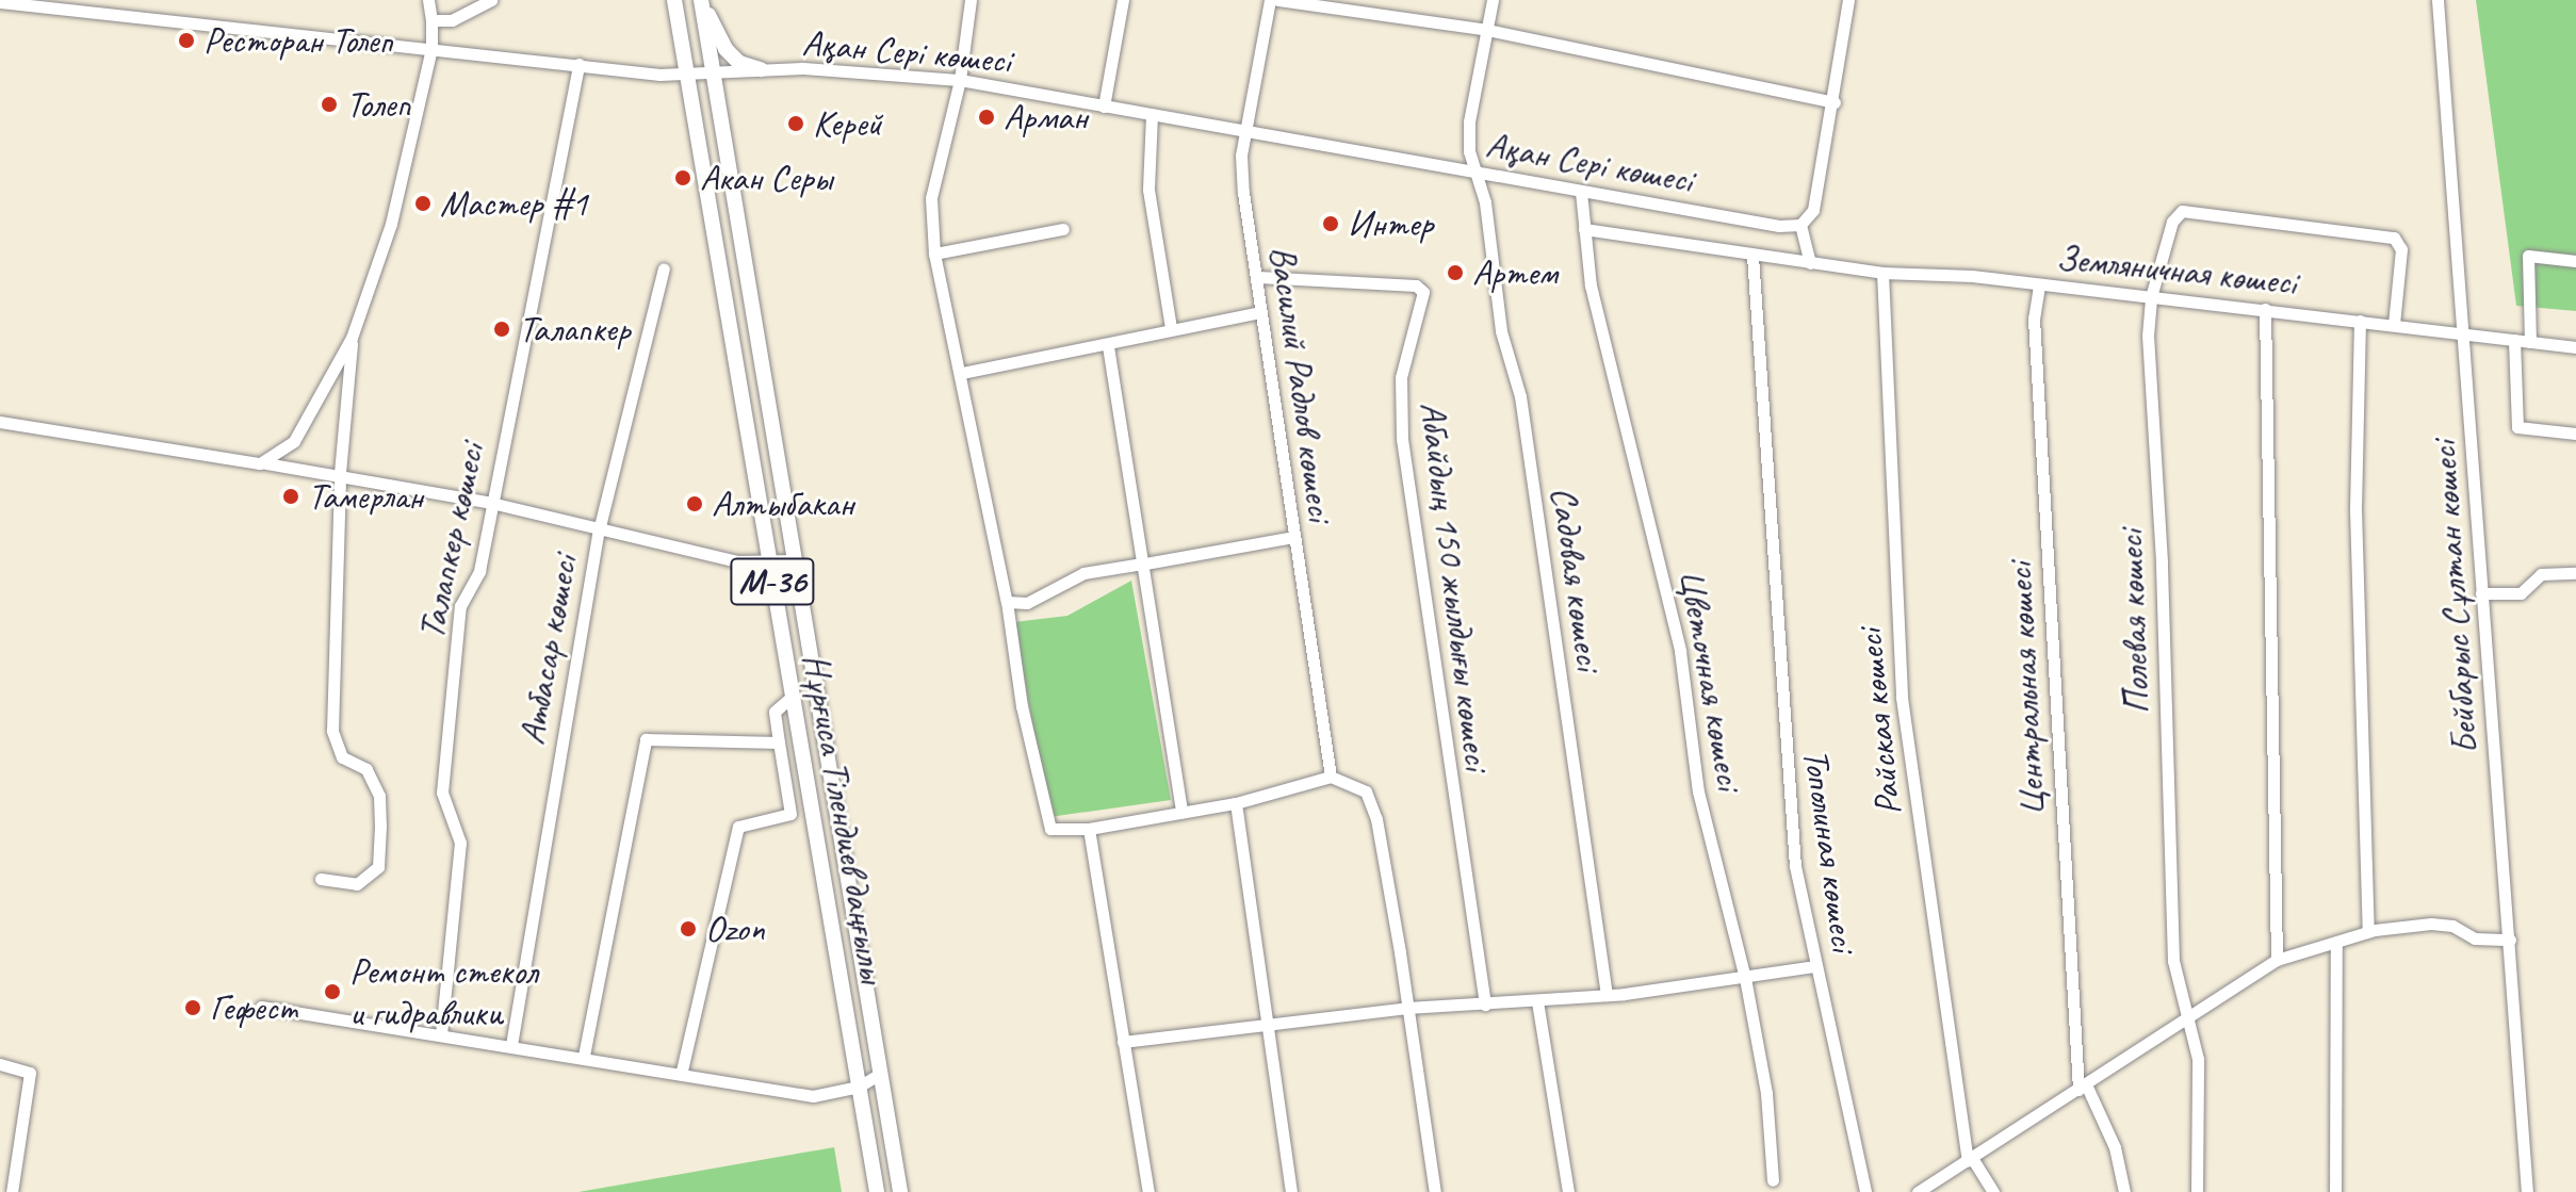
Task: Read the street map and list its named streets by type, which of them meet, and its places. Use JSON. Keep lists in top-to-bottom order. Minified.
{"streets":{"main road":["M-36","Нұрғиса Тілендиев даңғылы"],"street":["Ақан Сері көшесі","Земляничная көшесі","Василий Радлов көшесі","Талапкер көшесі","Садовая көшесі","Абайдың 150 жылдығы көшесі","Бейбарыс Сұлтан көшесі","Полевая көшесі","Атбасар көшесі","Цветочная көшесі","Центральная көшесі","Райская көшесі","Тополиная көшесі"]},"crossings":[["Ақан Сері көшесі","Василий Радлов көшесі"],["Ақан Сері көшесі","Талапкер көшесі"],["Ақан Сері көшесі","Садовая көшесі"],["Ақан Сері көшесі","Цветочная көшесі"],["Ақан Сері көшесі","Нұрғиса Тілендиев даңғылы"],["Земляничная көшесі","Бейбарыс Сұлтан көшесі"],["Земляничная көшесі","Полевая көшесі"],["Земляничная көшесі","Цветочная көшесі"],["Земляничная көшесі","Центральная көшесі"],["Земляничная көшесі","Райская көшесі"],["Земляничная көшесі","Тополиная көшесі"],["Василий Радлов көшесі","Абайдың 150 жылдығы көшесі"]],"places":["Ресторан Толеп","Толеп","Арман","Керей","Акан Серы","Мастер #1","Интер","Артем","Талапкер","Тамерлан","Алтыбакан","Ozon","Ремонт стекол и гидравлики","Гефест"]}
